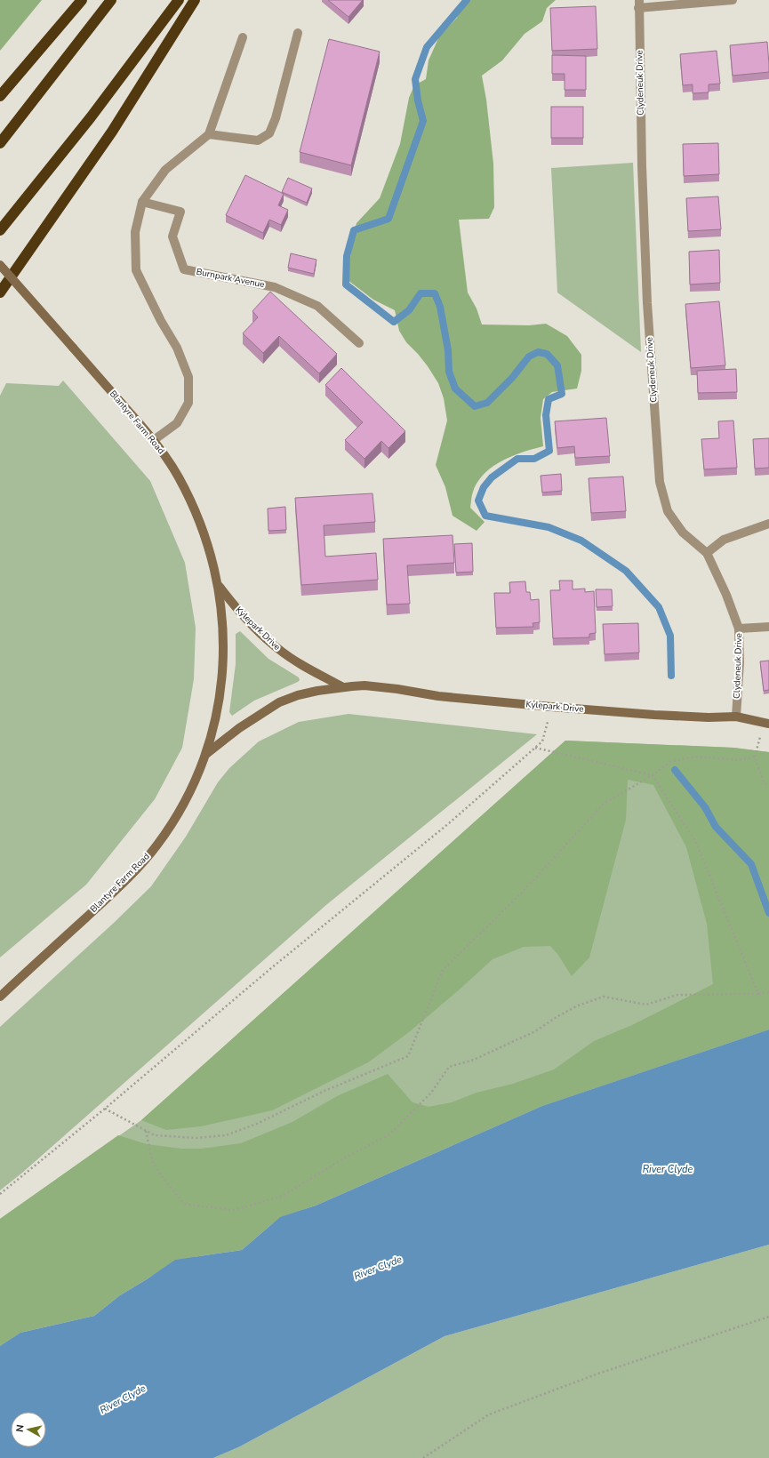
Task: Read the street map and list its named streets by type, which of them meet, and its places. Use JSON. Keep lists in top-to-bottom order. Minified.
{"streets":{"main road":["Blantyre Farm Road","Kylepark Drive"],"street":["Clydeneuk Drive","Burnpark Avenue"]},"crossings":[["Clydeneuk Drive","Kylepark Drive"],["Blantyre Farm Road","Kylepark Drive"]],"water":["River Clyde"],"north":"left"}
